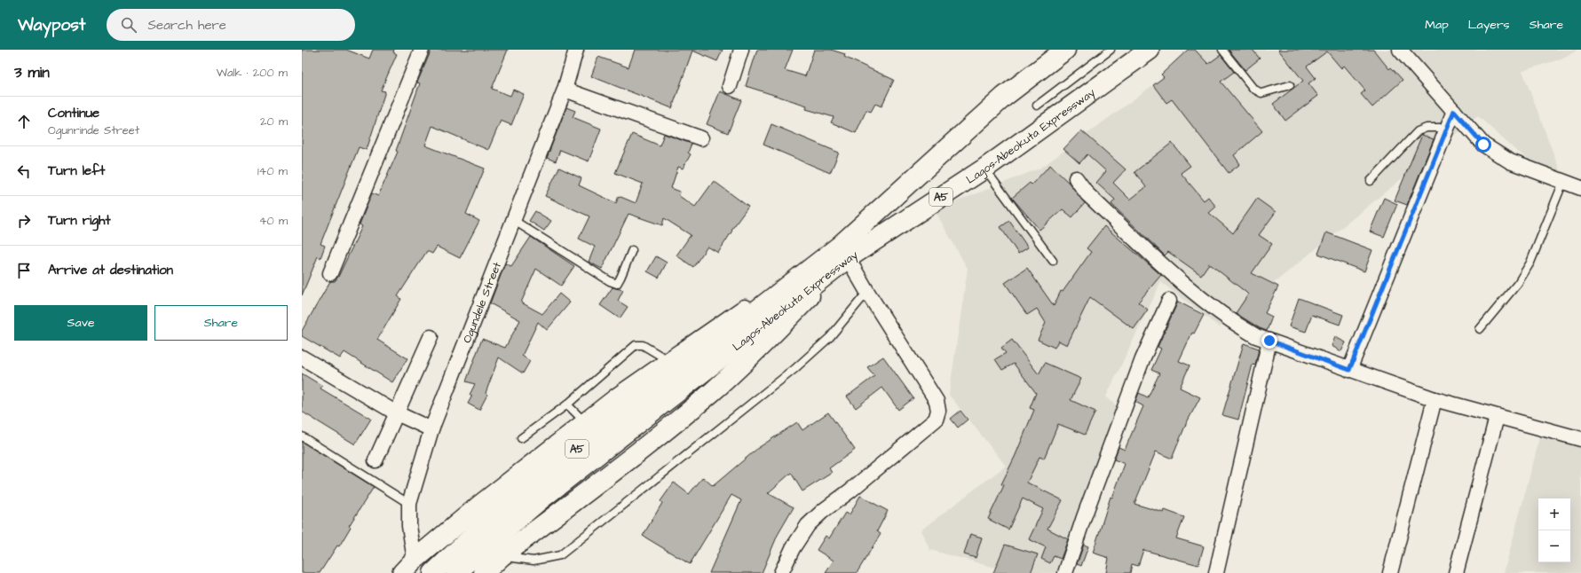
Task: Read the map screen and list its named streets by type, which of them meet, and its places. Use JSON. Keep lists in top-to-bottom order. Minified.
{"streets":{"main road":["Lagos-Abeokuta Expressway","A5"],"street":["Ogundele Street"]},"page":{"header":"Waypost","search":"Search here","nav":["Map","Layers","Share"],"heading":["3 min","Walk · 200 m"],"list":[["Continue","Ogunrinde Street","20 m"],["Turn left","140 m"],["Turn right","40 m"],"Arrive at destination"],"buttons":["Save","Share"],"map_buttons":["+","−"]}}
